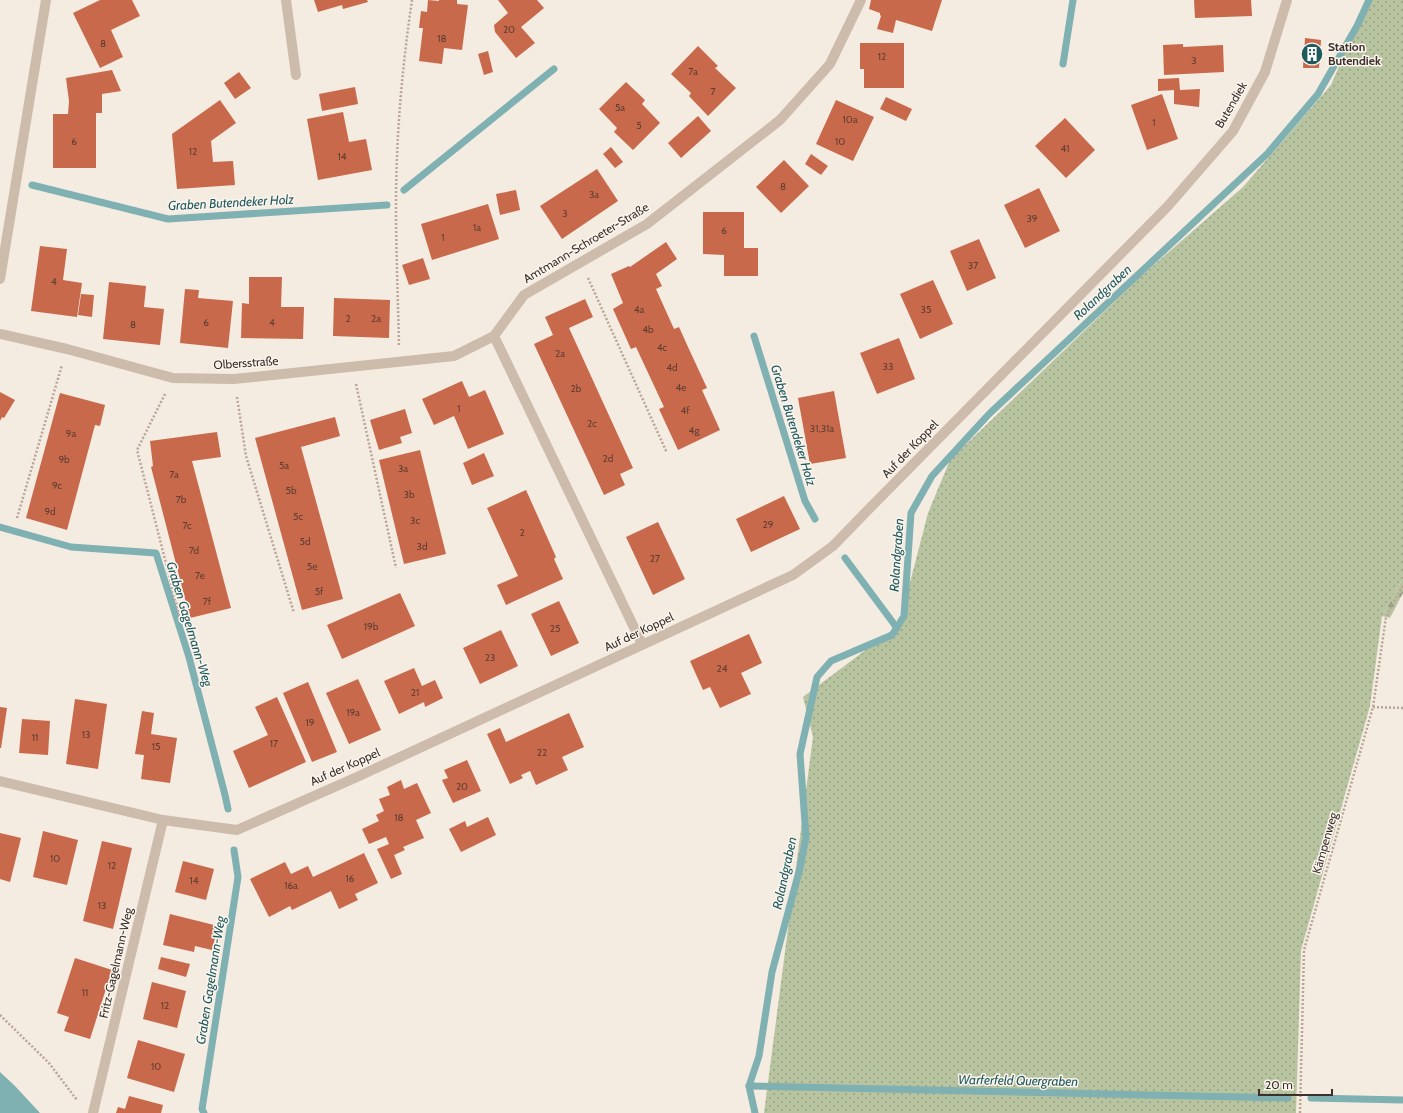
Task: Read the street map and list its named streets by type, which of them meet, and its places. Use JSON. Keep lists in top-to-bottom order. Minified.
{"streets":{"street":["Butendiek","Amtmann-Schroeter-Straße","Olbersstraße","Auf der Koppel","Fritz-Gagelmann-Weg"],"path":["Kämpenweg"]},"crossings":[["Butendiek","Auf der Koppel"],["Amtmann-Schroeter-Straße","Olbersstraße"],["Auf der Koppel","Fritz-Gagelmann-Weg"]],"water":["Graben Butendeker Holz","Rolandgraben","Graben Gagelmann-Weg","Warferfeld Quergraben"],"places":{"building":["Station Butendiek"]},"house_numbers":["20","18","8","12","3","7a","7","5a","10a","1","5","6","10","41","12","14","8","3a","3","39","1a","6","1","37","4","4a","35","2","2a","6","4","8","4b","4c","2a","33","4d","4e","2b","1","4f","2c","31,31a","4g","9a","2d","9b","5a","3a","7a","9c","5b","3b","7b","9d","5c","3c","29","7c","2","5d","3d","7d","27","5e","7e","5f","7f","19b","25","23","24","21","19a","19","13","11","17","15","22","20","18","10","12","16","14","16a","13","11","12","10"],"scale_bar":"20 m"}
